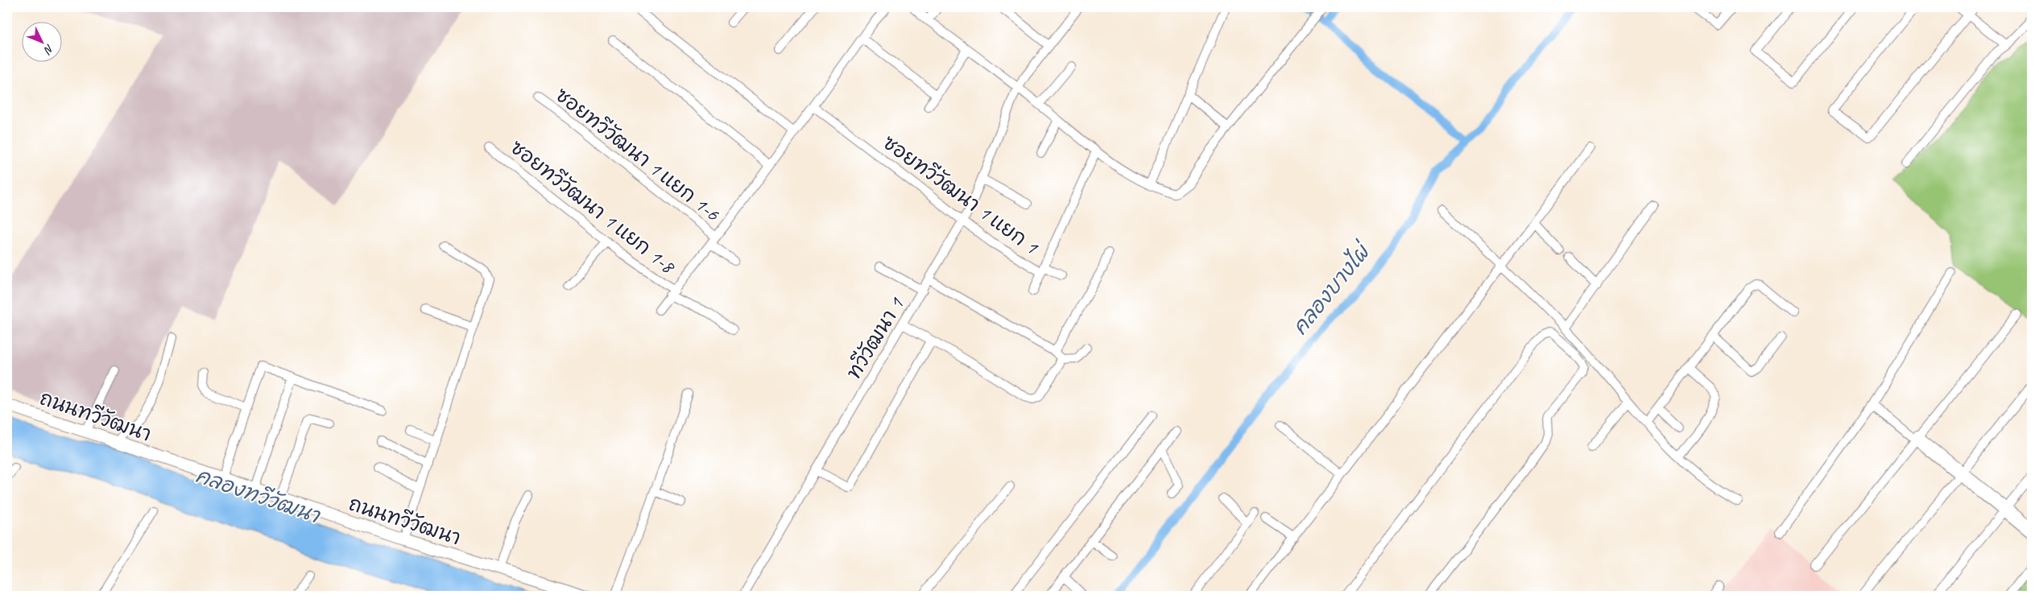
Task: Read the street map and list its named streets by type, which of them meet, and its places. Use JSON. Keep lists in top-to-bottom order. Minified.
{"streets":{"main road":["ถนนทวีวัฒนา"],"street":["ซอยทวีวัฒนา 1 แยก 1-6","ซอยทวีวัฒนา 1 แยก 1","ซอยทวีวัฒนา 1 แยก 1-8","ทวีวัฒนา 1"]},"crossings":[["ซอยทวีวัฒนา 1 แยก 1","ทวีวัฒนา 1"]],"water":["คลองบางไผ่","คลองทวีวัฒนา"],"north":"bottom right"}
